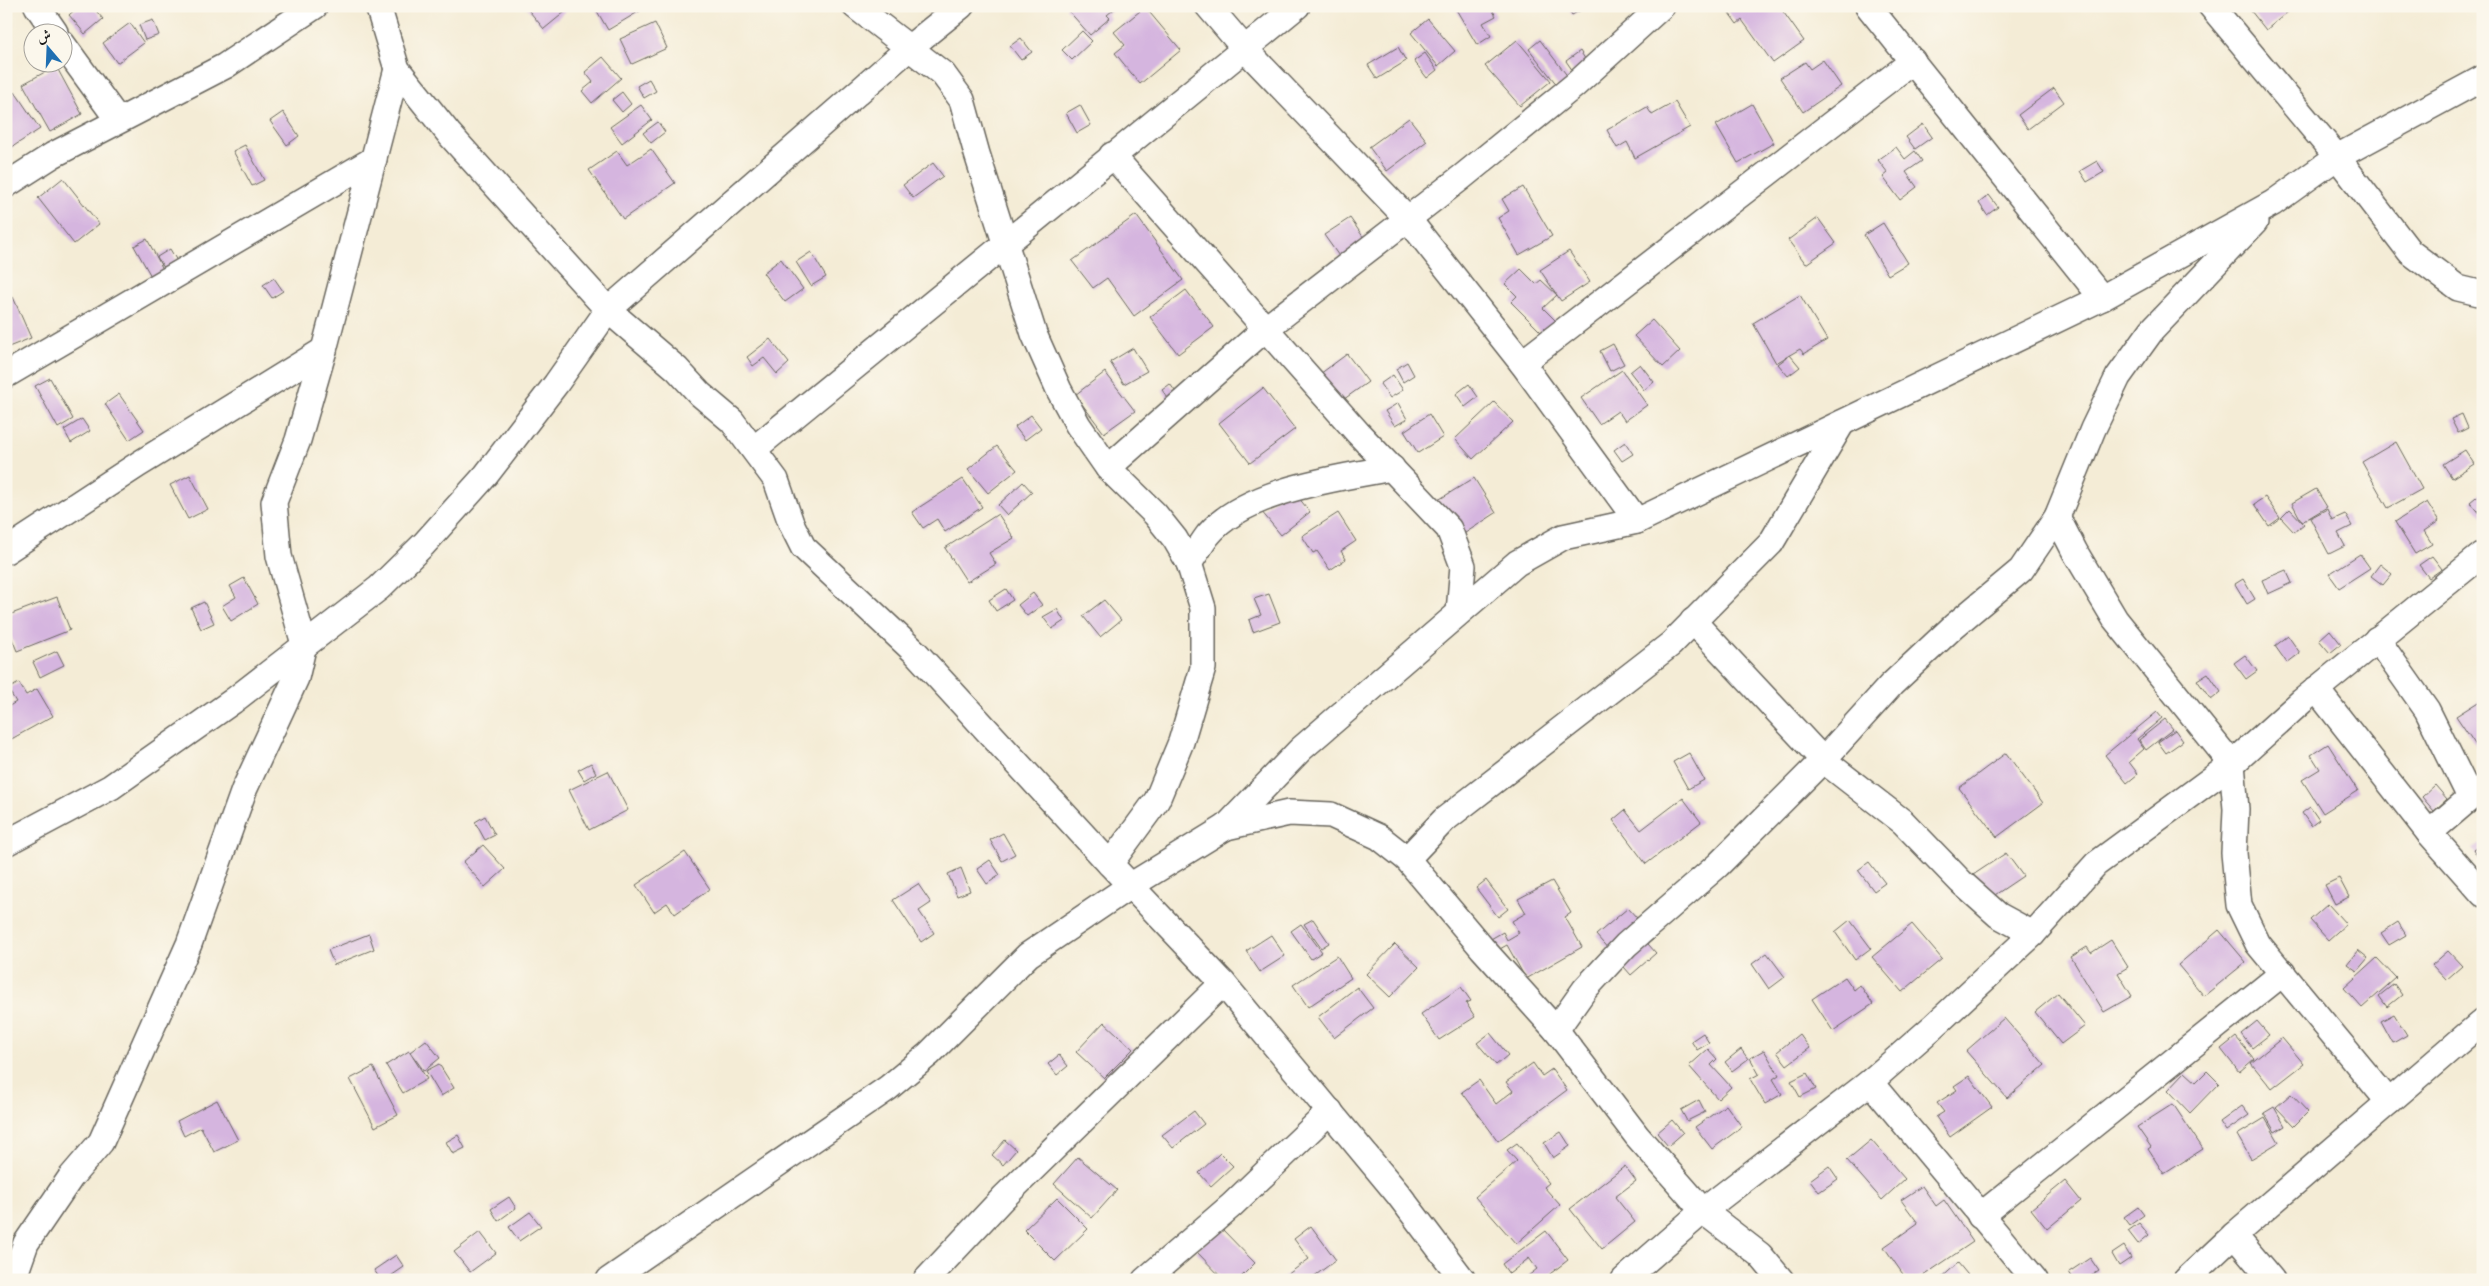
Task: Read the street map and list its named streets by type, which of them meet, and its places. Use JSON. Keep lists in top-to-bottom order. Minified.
{"north":"top"}
